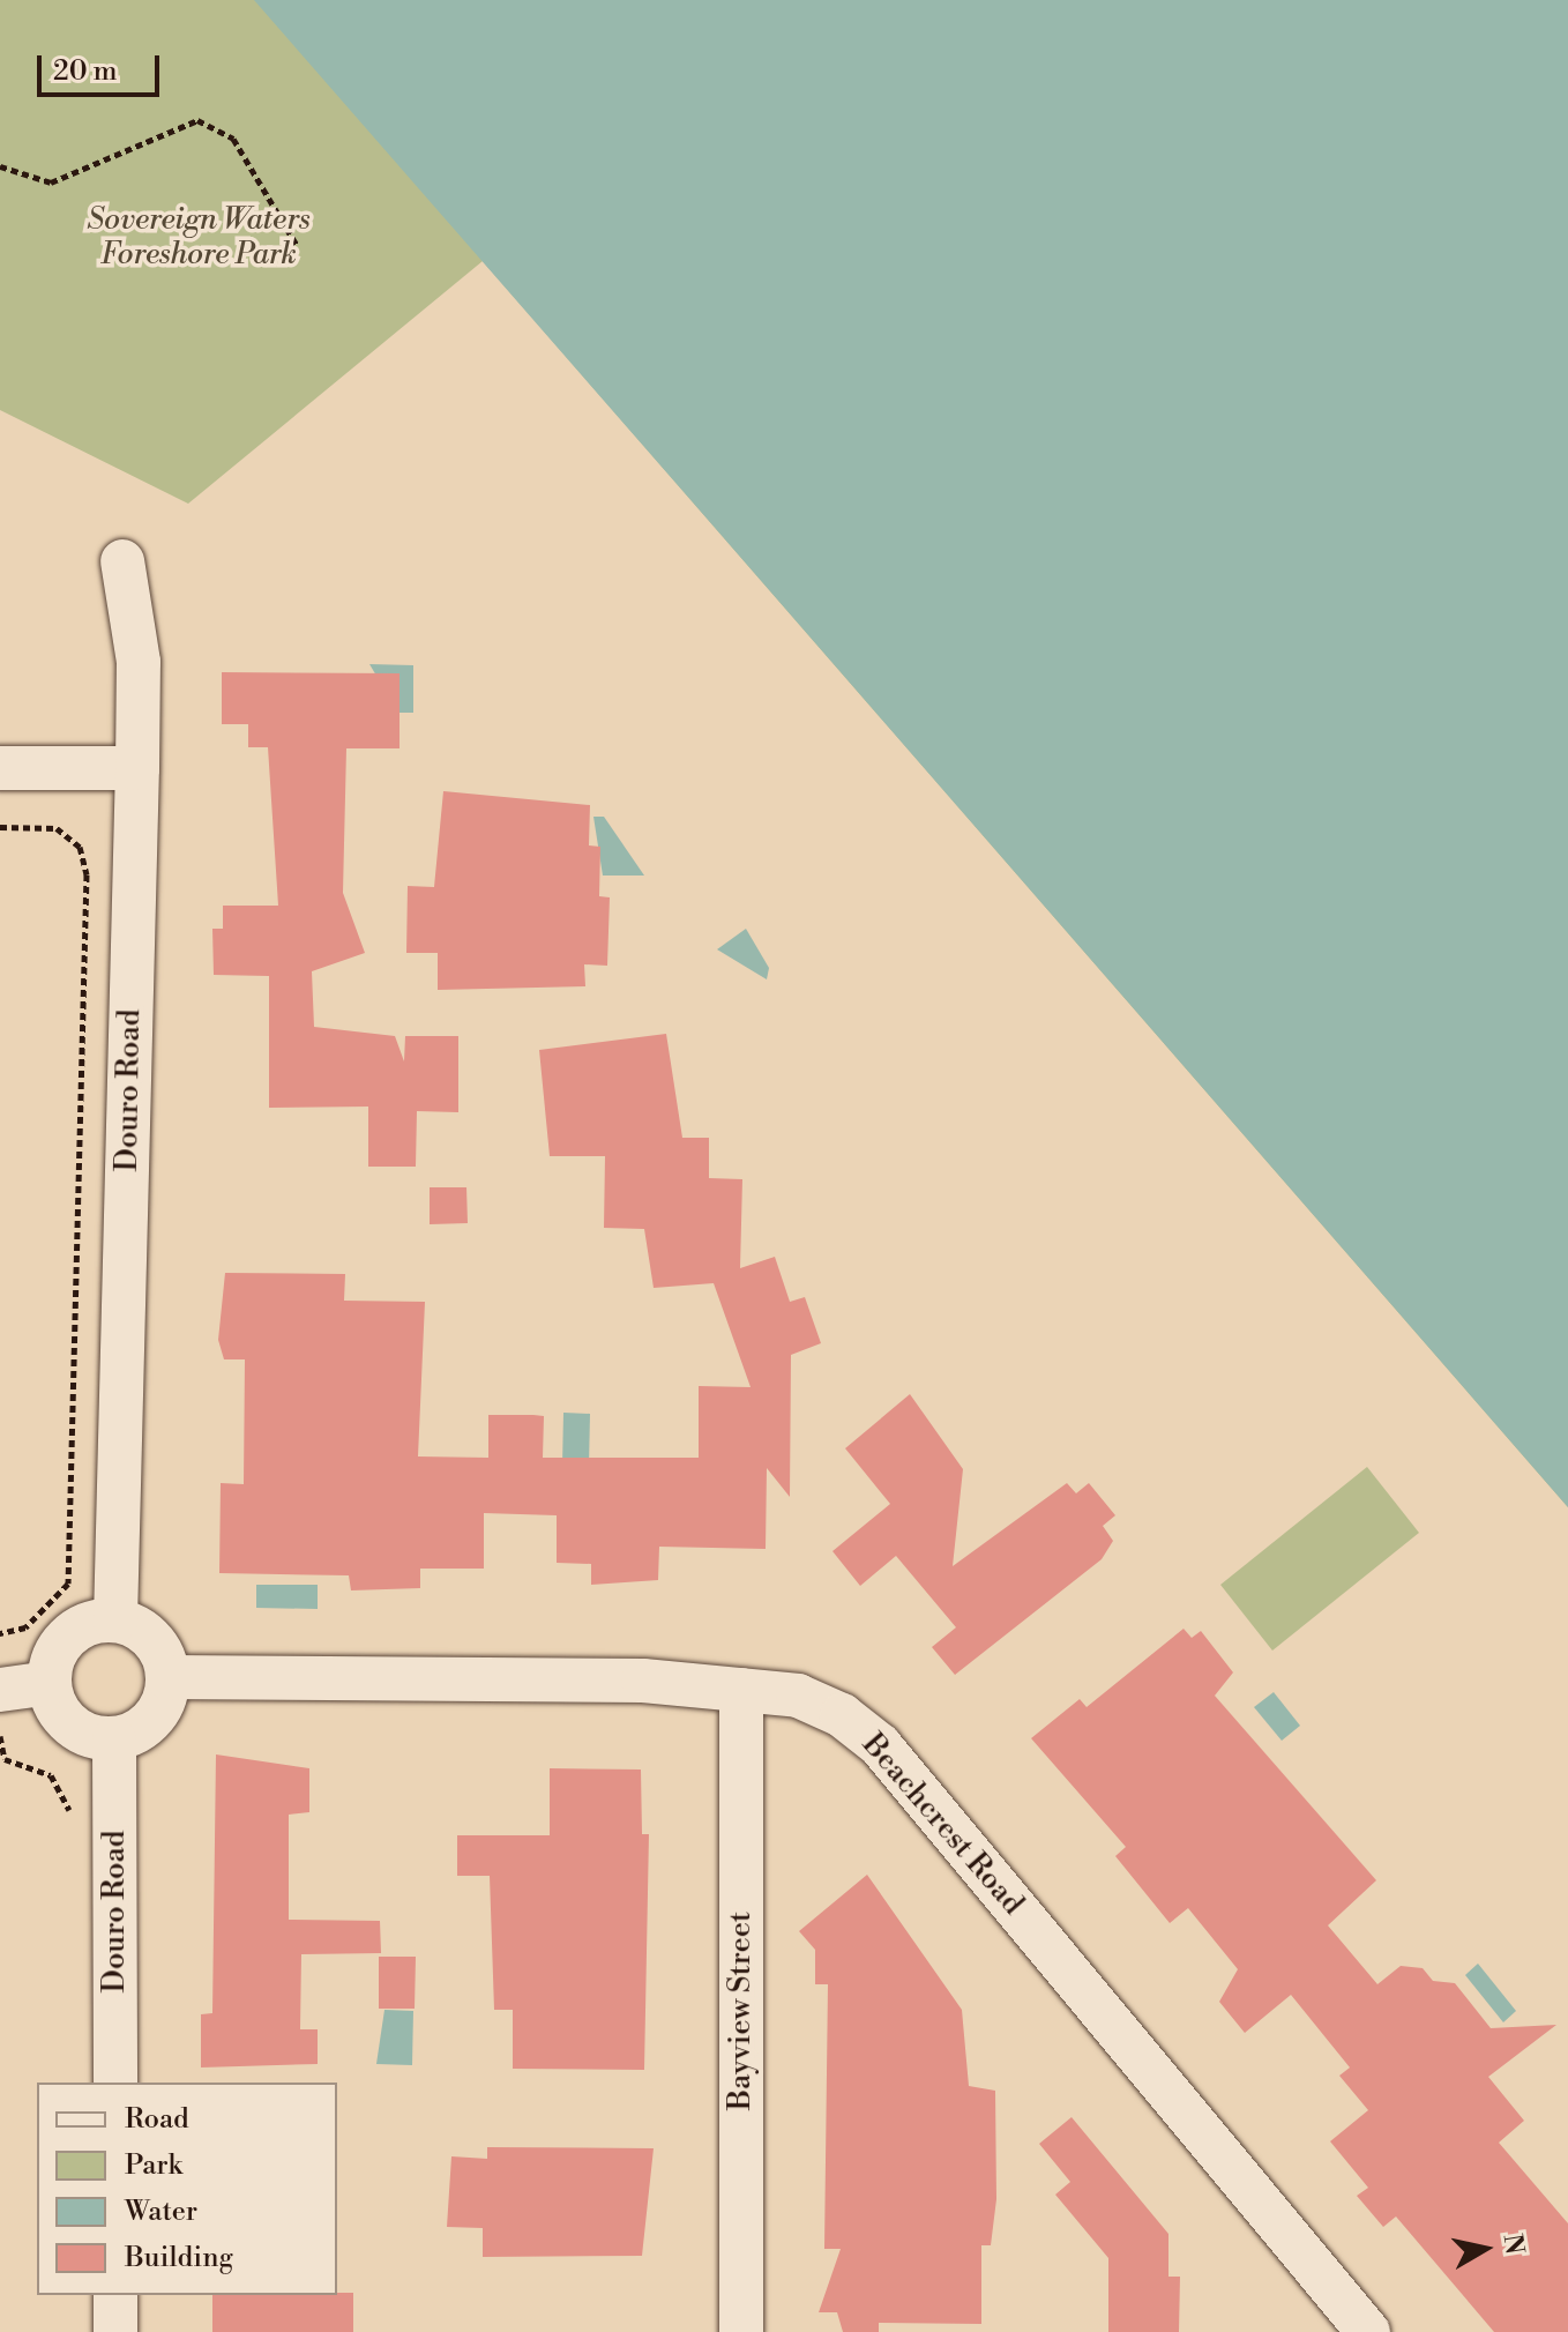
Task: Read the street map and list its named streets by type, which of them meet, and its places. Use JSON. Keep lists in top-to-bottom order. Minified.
{"streets":{"street":["Douro Road","Beachcrest Road","Bayview Street"]},"crossings":[["Douro Road","Beachcrest Road"],["Beachcrest Road","Bayview Street"]],"parks":["Sovereign Waters Foreshore Park"],"legend":["Road","Park","Water","Building"],"scale_bar":"20 m","north":"right"}
